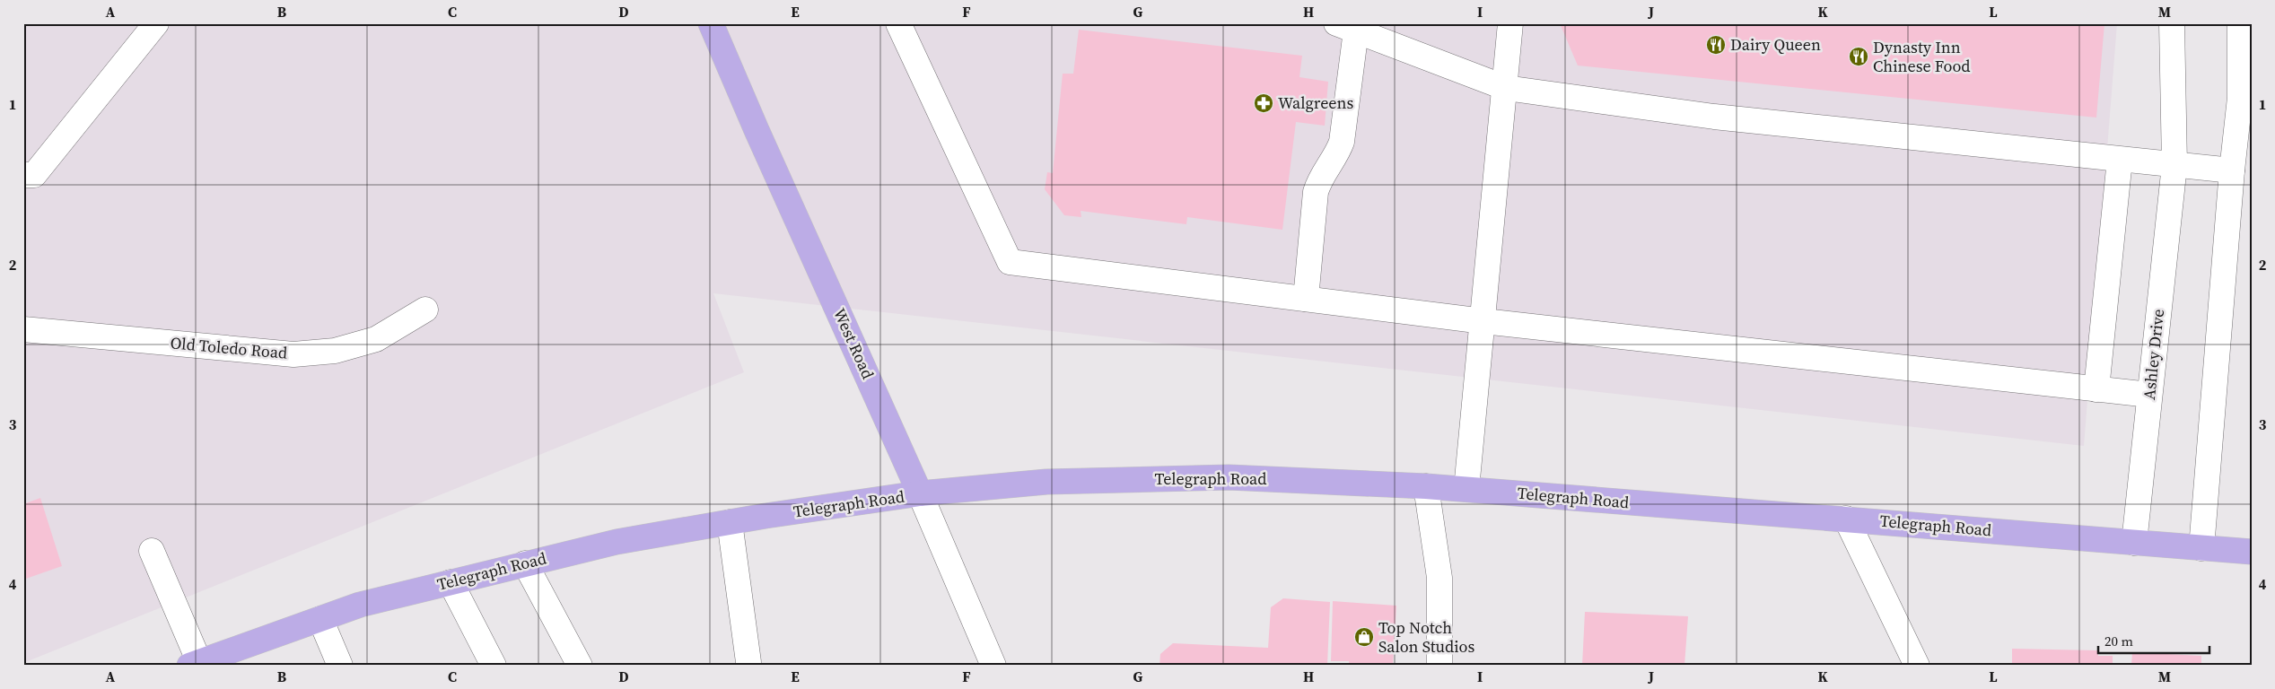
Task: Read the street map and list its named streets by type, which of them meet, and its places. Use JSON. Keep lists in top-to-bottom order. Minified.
{"streets":{"main road":["West Road","Telegraph Road"],"street":["Old Toledo Road","Ashley Drive"]},"crossings":[["West Road","Telegraph Road"],["Ashley Drive","Telegraph Road"]],"places":{"restaurant":["Dairy Queen","Dynasty Inn Chinese Food"],"pharmacy":["Walgreens"],"shop":["Top Notch Salon Studios"]},"scale_bar":"20 m","grid":{"columns":["A","B","C","D","E","F","G","H","I","J","K","L","M"],"rows":["1","2","3","4"]}}
